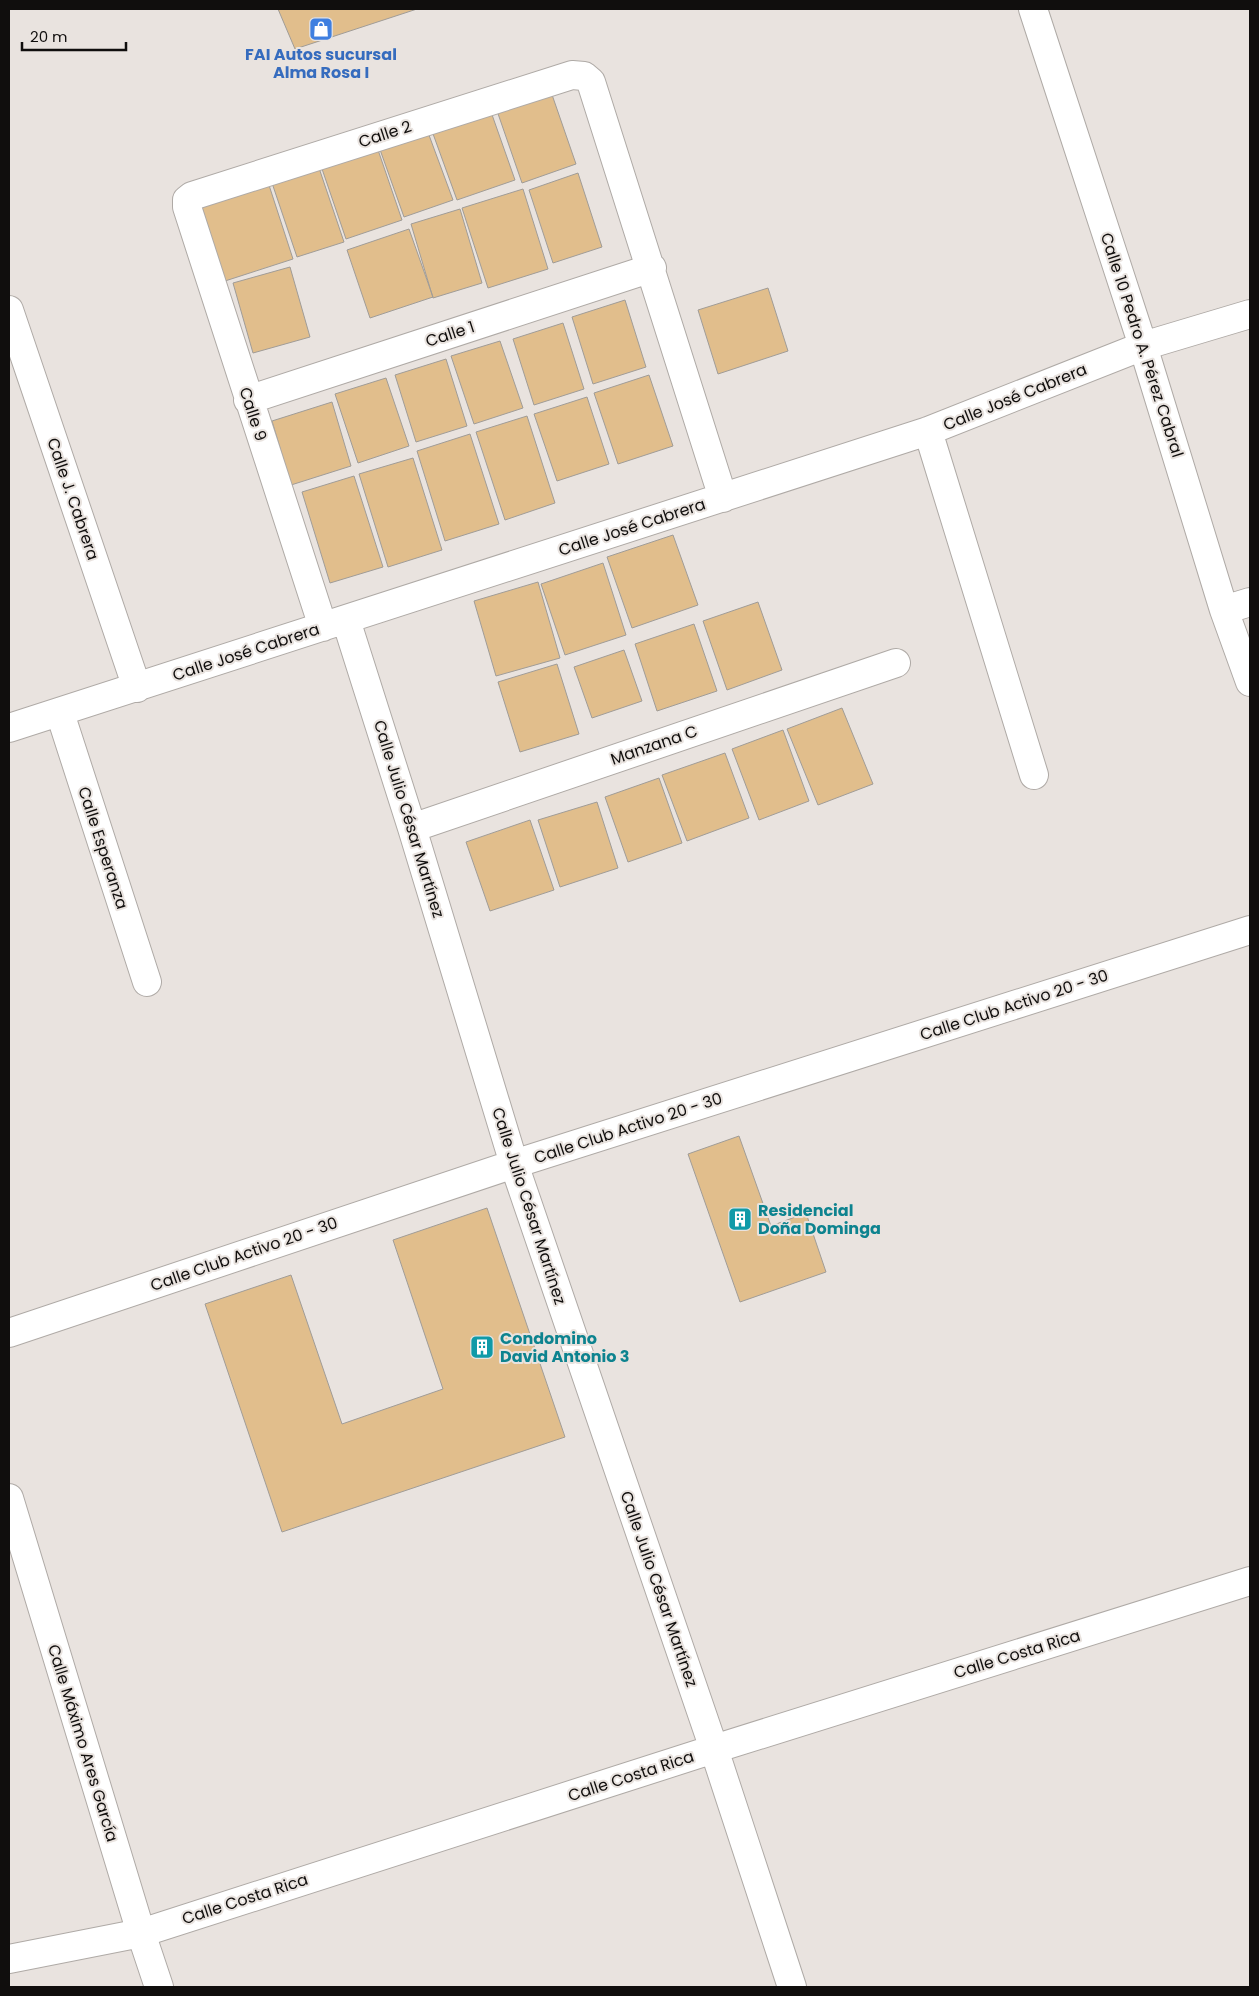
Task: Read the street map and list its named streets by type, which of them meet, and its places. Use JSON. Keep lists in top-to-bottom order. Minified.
{"streets":{"street":["Calle 2","Calle 1","Calle 10 Pedro A. Pérez Cabral","Calle José Cabrera","Calle 9","Calle J. Cabrera","Manzana C","Calle Julio César Martínez","Calle Esperanza","Calle Club Activo 20 - 30","Calle Costa Rica","Calle Máximo Ares García"]},"crossings":[["Calle 2","Calle 1"],["Calle 2","Calle 9"],["Calle 1","Calle 9"],["Calle 10 Pedro A. Pérez Cabral","Calle José Cabrera"],["Calle José Cabrera","Calle 9"],["Calle José Cabrera","Calle J. Cabrera"],["Calle José Cabrera","Calle Julio César Martínez"],["Calle José Cabrera","Calle Esperanza"],["Calle 9","Calle Julio César Martínez"],["Manzana C","Calle Julio César Martínez"],["Calle Julio César Martínez","Calle Club Activo 20 - 30"],["Calle Julio César Martínez","Calle Costa Rica"],["Calle Costa Rica","Calle Máximo Ares García"]],"places":{"shop":["FAI Autos sucursal Alma Rosa I"],"building":["Residencial Doña Dominga","Condomino David Antonio 3"]},"scale_bar":"20 m"}
